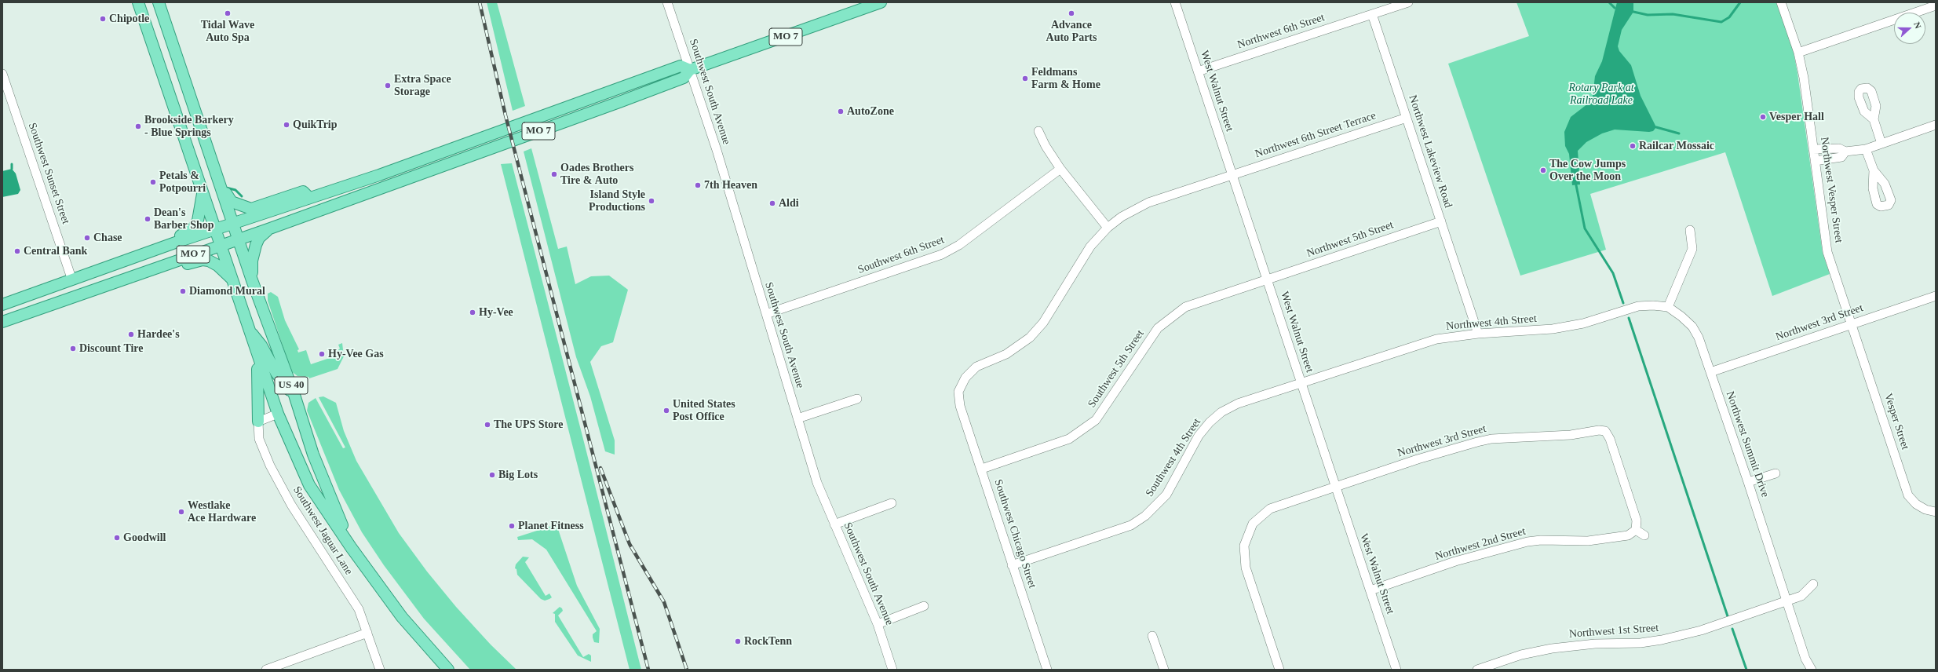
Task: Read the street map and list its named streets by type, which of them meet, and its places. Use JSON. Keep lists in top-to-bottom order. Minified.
{"streets":{"main road":["MO 7","US 40"],"street":["Northwest 6th Street","West Walnut Street","Southwest South Avenue","Northwest 6th Street Terrace","Northwest Lakeview Road","Southwest Sunset Street","Northwest Vesper Street","Northwest 5th Street","Southwest 6th Street","Northwest 4th Street","Northwest 3rd Street","Southwest 5th Street","Vesper Street","Northwest Summit Drive","Southwest 4th Street","Southwest Jaguar Lane","Southwest Chicago Street","Northwest 2nd Street","Northwest 1st Street"]},"crossings":[["Northwest 6th Street","West Walnut Street"],["Northwest 6th Street","Northwest Lakeview Road"],["MO 7","Southwest South Avenue"],["MO 7","Southwest Sunset Street"],["MO 7","US 40"],["West Walnut Street","Northwest 6th Street Terrace"],["West Walnut Street","Northwest 5th Street"],["West Walnut Street","Northwest 4th Street"],["West Walnut Street","Northwest 3rd Street"],["West Walnut Street","Southwest 5th Street"],["West Walnut Street","Southwest 4th Street"],["West Walnut Street","Northwest 2nd Street"],["Southwest South Avenue","Southwest 6th Street"],["Northwest 6th Street Terrace","Northwest Lakeview Road"],["Northwest 6th Street Terrace","Southwest Chicago Street"],["Northwest Lakeview Road","Northwest 5th Street"],["Northwest Lakeview Road","Northwest 4th Street"],["Northwest Vesper Street","Northwest 3rd Street"],["Northwest Vesper Street","Vesper Street"],["Northwest 5th Street","Southwest 5th Street"],["Northwest 4th Street","Northwest Summit Drive"],["Northwest 4th Street","Southwest 4th Street"],["Northwest 3rd Street","Vesper Street"],["Northwest 3rd Street","Northwest Summit Drive"],["Northwest 3rd Street","Northwest 2nd Street"],["Southwest 5th Street","Southwest Chicago Street"],["Northwest Summit Drive","Northwest 1st Street"],["Southwest 4th Street","Southwest Chicago Street"]],"parks":["Rotary Park at Railroad Lake"],"places":["Tidal Wave Auto Spa","Advance Auto Parts","Chipotle","Feldmans Farm & Home","Extra Space Storage","AutoZone","Vesper Hall","QuikTrip","Brookside Barkery - Blue Springs","Railcar Mossaic","The Cow Jumps Over the Moon","Oades Brothers Tire & Auto","Petals & Potpourri","7th Heaven","Island Style Productions","Aldi","Dean's Barber Shop","Chase","Central Bank","Diamond Mural","Hy-Vee","Hardee's","Discount Tire","Hy-Vee Gas","United States Post Office","The UPS Store","Big Lots","Westlake Ace Hardware","Planet Fitness","Goodwill","RockTenn"],"north":"right"}
